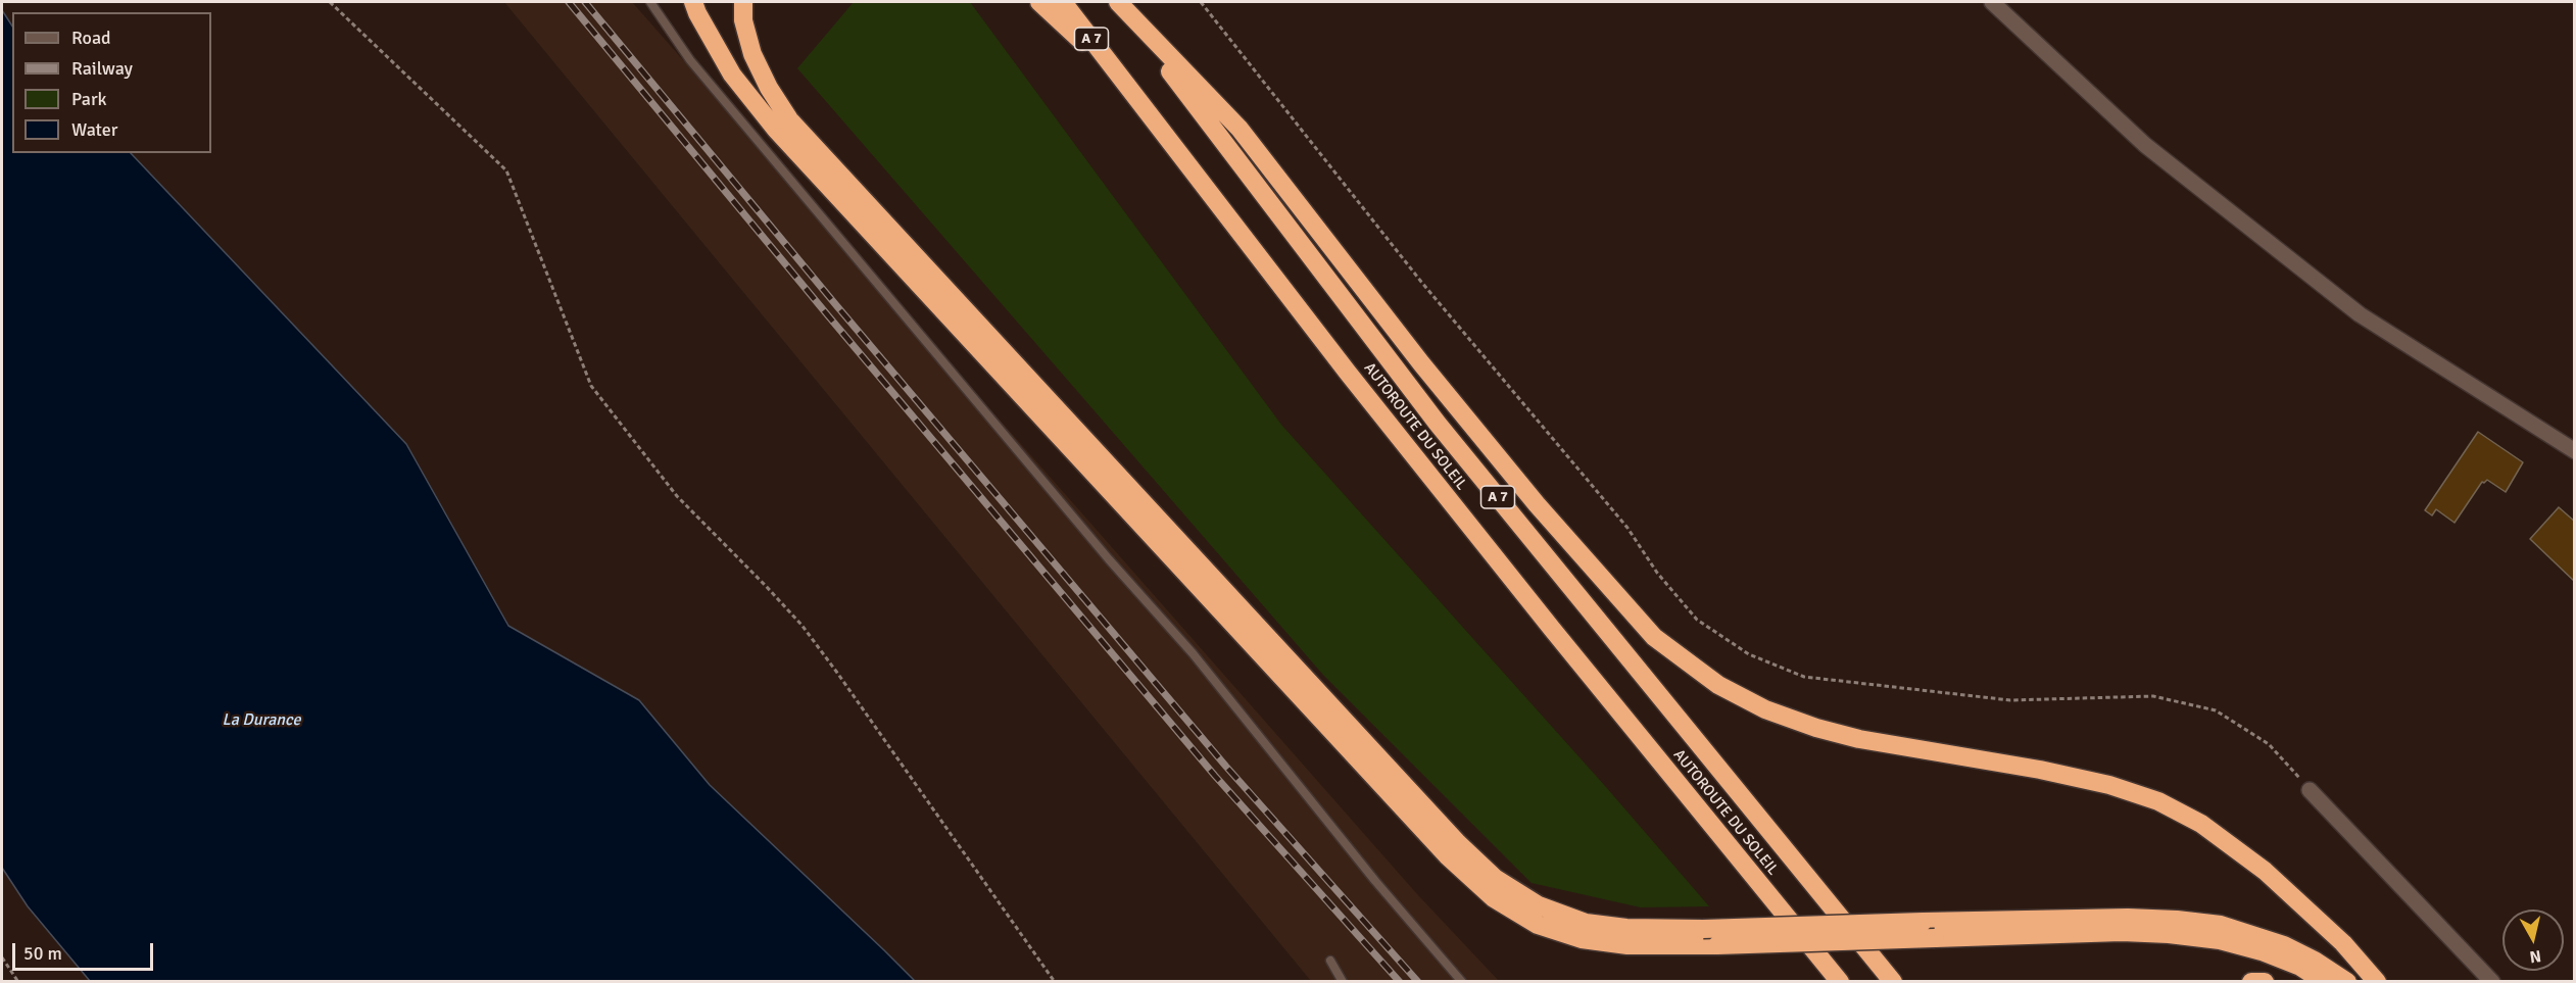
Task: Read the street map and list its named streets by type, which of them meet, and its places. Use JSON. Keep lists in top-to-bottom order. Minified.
{"streets":{"highway":["A 7","AUTOROUTE DU SOLEIL"]},"water":["La Durance"],"legend":["Road","Railway","Park","Water"],"scale_bar":"50 m","north":"bottom"}
